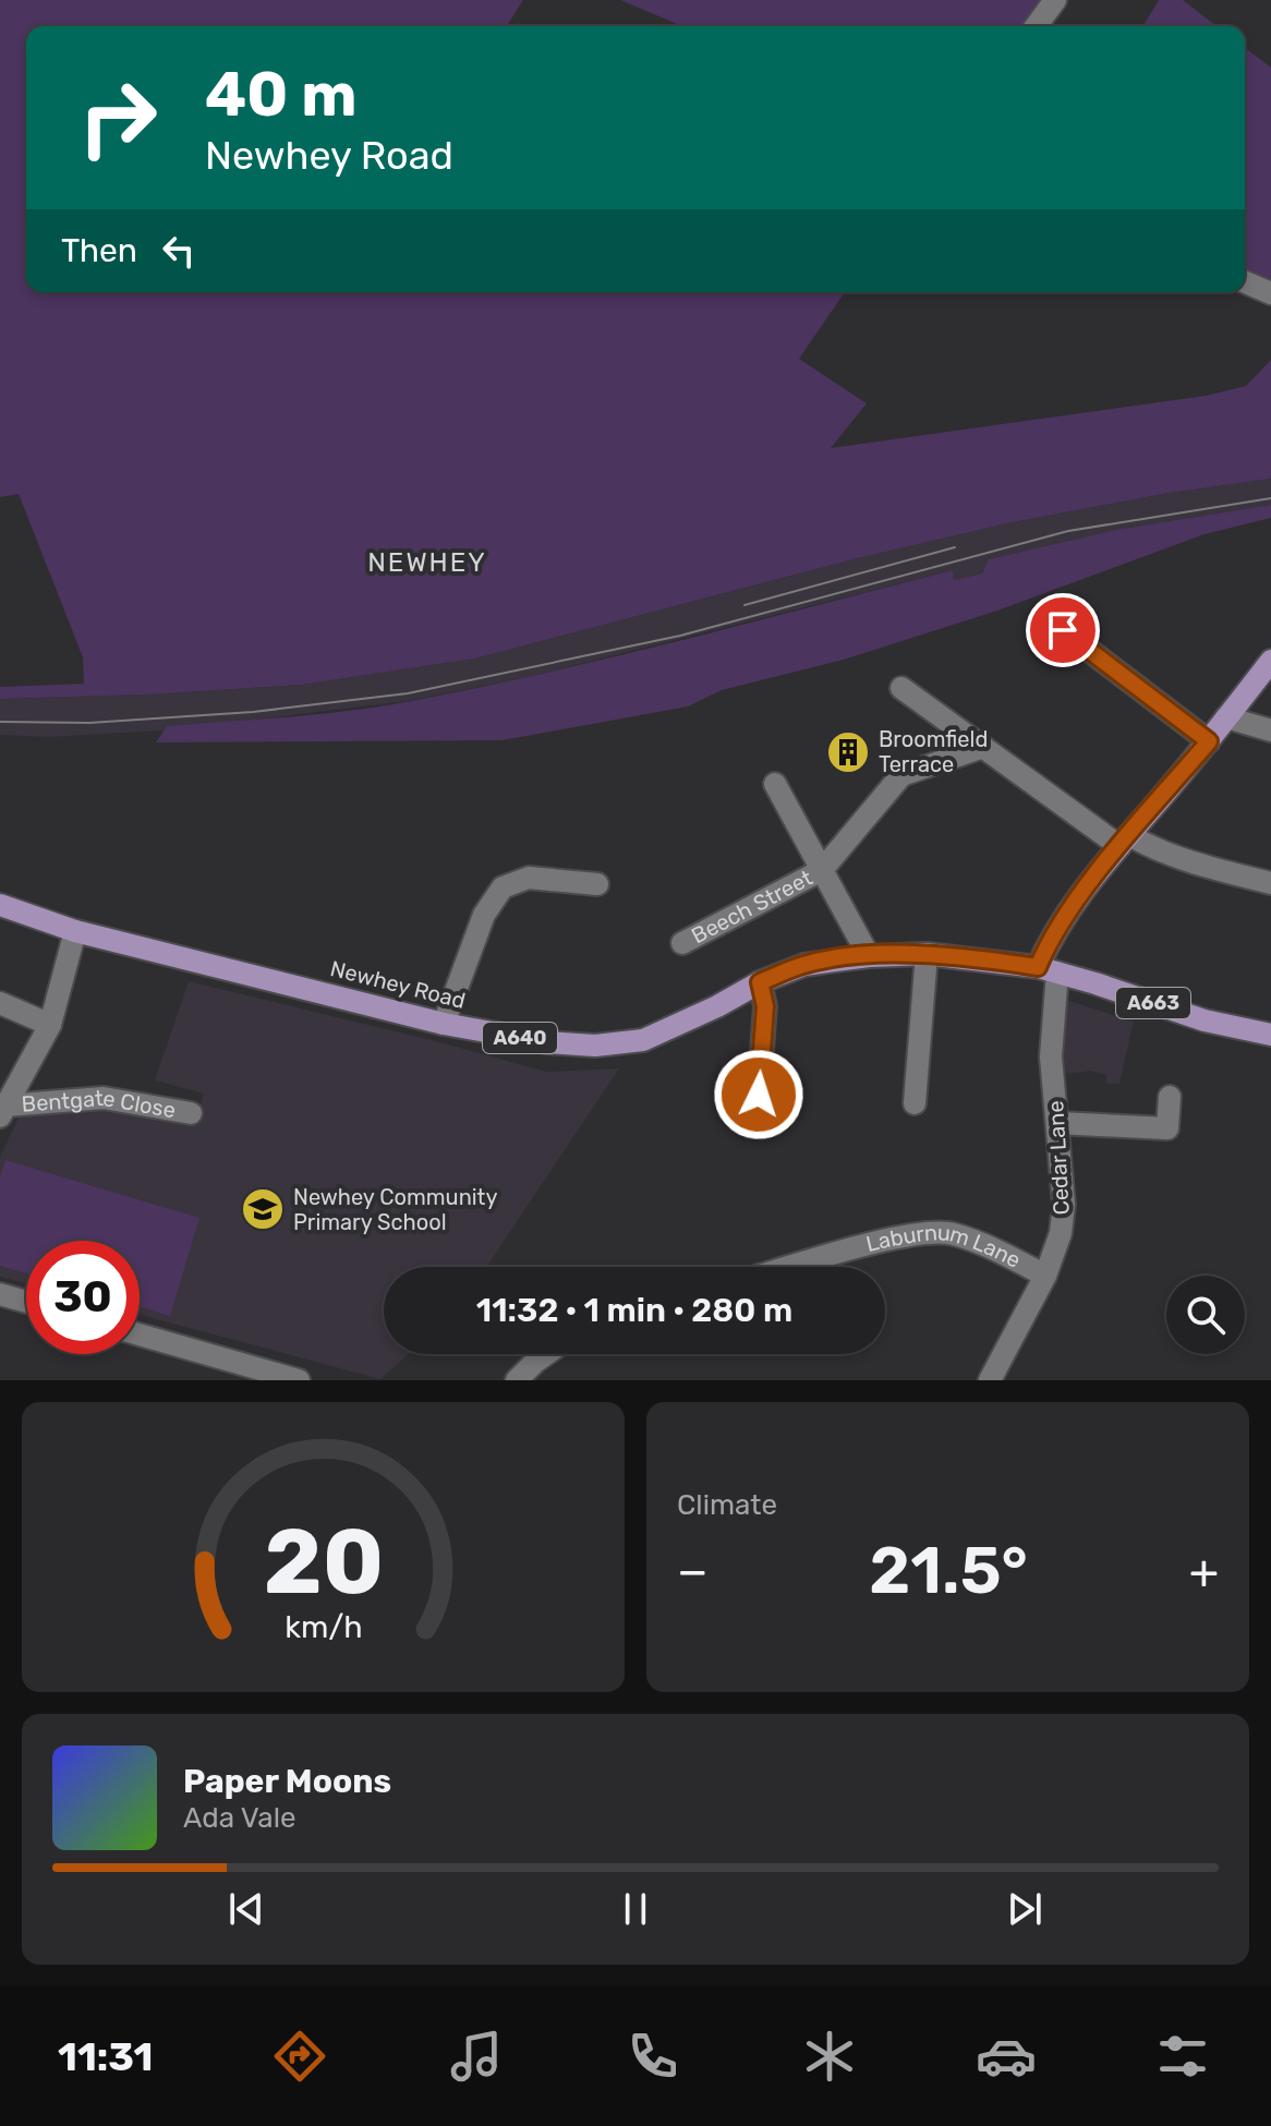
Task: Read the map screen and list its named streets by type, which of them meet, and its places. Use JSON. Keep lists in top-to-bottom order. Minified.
{"streets":{"main road":["Newhey Road","A663","A640"],"street":["Beech Street","Bentgate Close","Cedar Lane","Laburnum Lane"]},"crossings":[["Newhey Road","A663"],["Newhey Road","Cedar Lane"],["A663","Cedar Lane"],["Cedar Lane","Laburnum Lane"]],"districts":["NEWHEY"],"places":{"building":["Broomfield Terrace"],"school or university":["Newhey Community Primary School"]},"page":{"turn":["40 m","Newhey Road"],"then":"Then","limit":"30","trip":"11:32 · 1 min · 280 m","tile":"Climate","heat":["−","21.5°","+"],"song":["Paper Moons","Ada Vale"],"tabs":"11:31","gauge":["20","km/h"]}}
